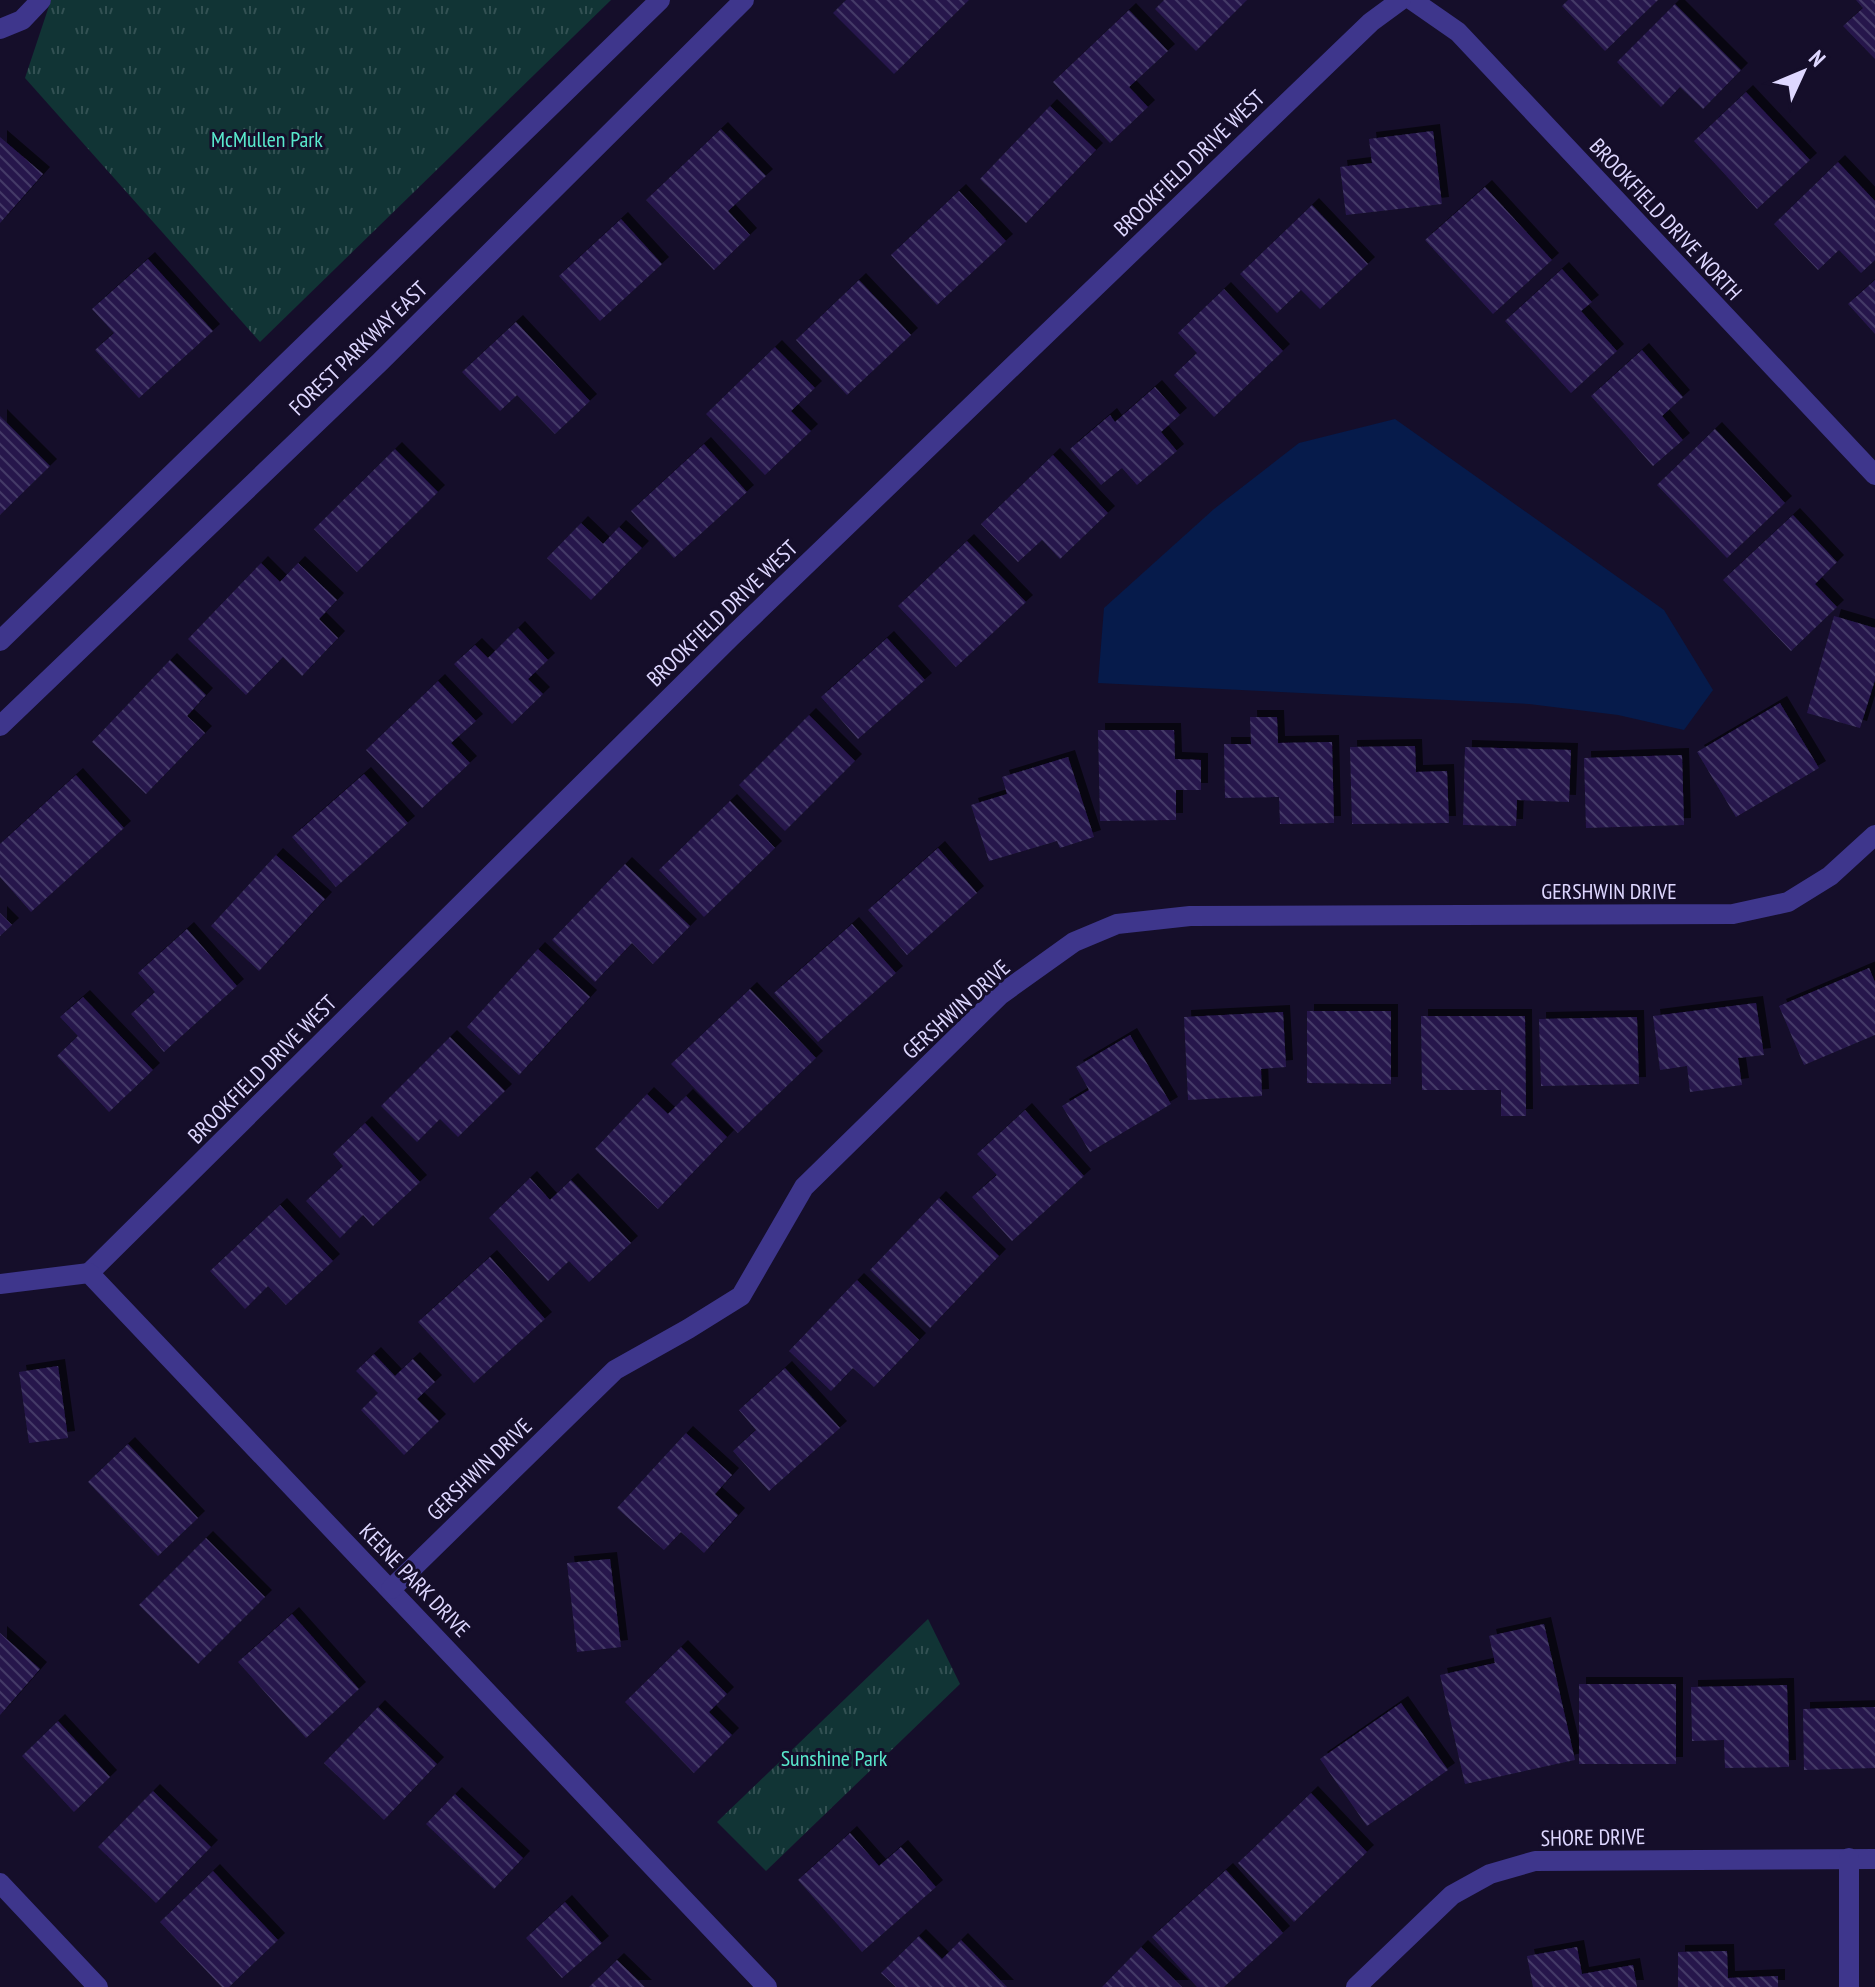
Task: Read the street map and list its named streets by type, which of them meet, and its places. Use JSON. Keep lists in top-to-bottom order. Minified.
{"streets":{"street":["BROOKFIELD DRIVE WEST","BROOKFIELD DRIVE NORTH","FOREST PARKWAY EAST","GERSHWIN DRIVE","KEENE PARK DRIVE","SHORE DRIVE"]},"crossings":[["BROOKFIELD DRIVE WEST","BROOKFIELD DRIVE NORTH"],["BROOKFIELD DRIVE WEST","KEENE PARK DRIVE"],["GERSHWIN DRIVE","KEENE PARK DRIVE"]],"parks":["McMullen Park","Sunshine Park"],"north":"top right"}
